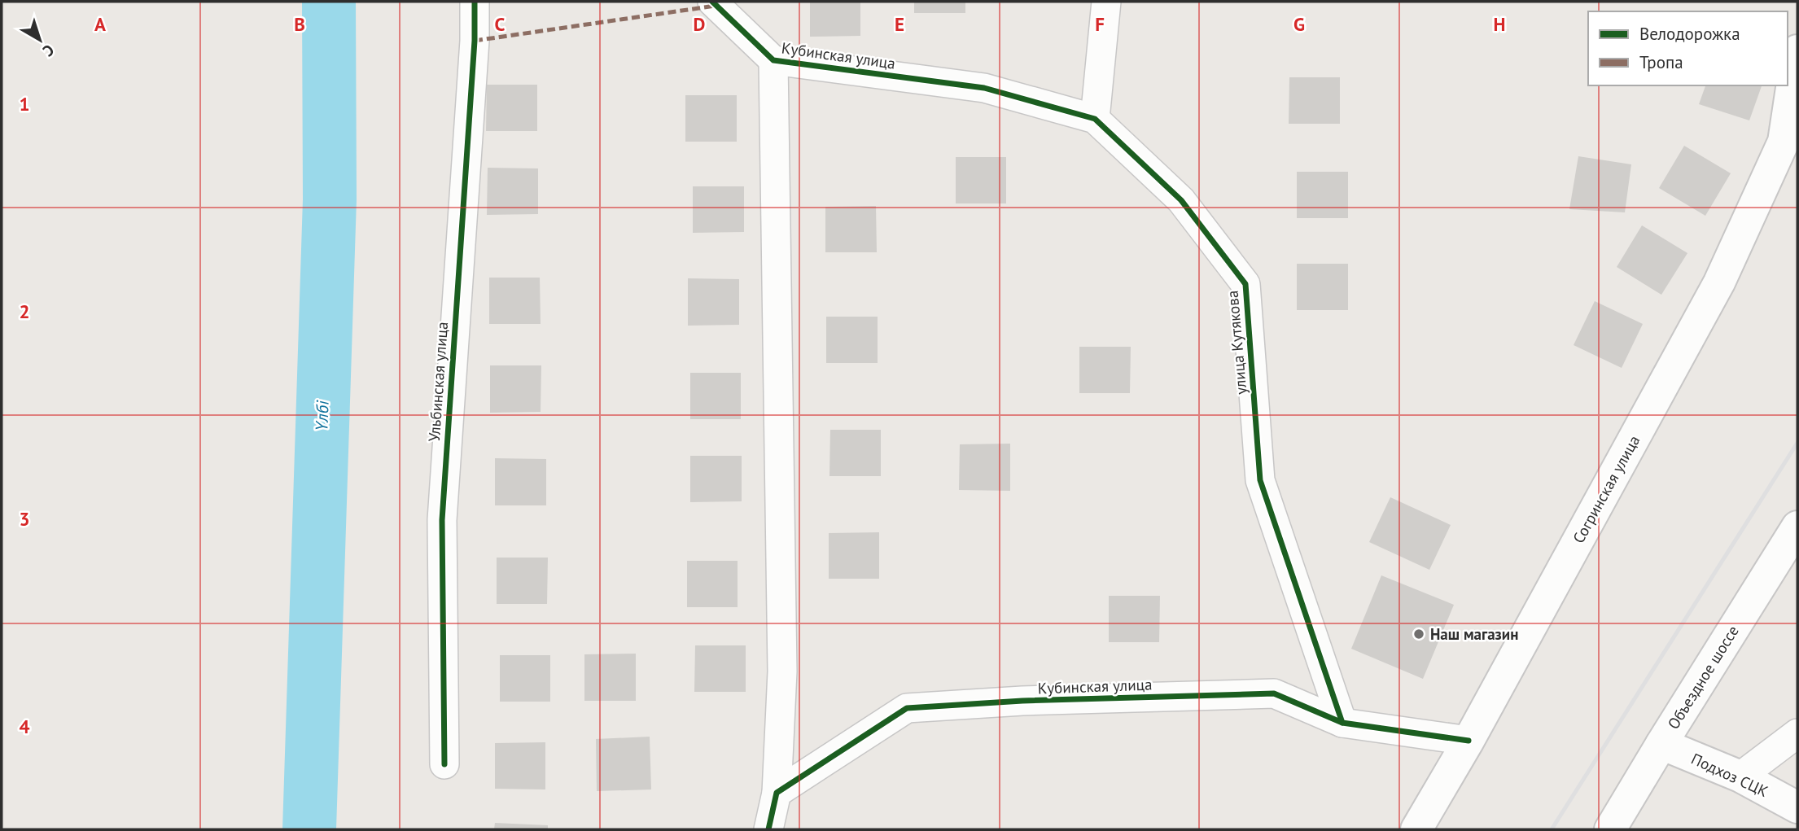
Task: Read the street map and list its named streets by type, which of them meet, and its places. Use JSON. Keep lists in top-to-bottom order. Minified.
{"streets":{"main road":["Согринская улица","Объездное шоссе","Подхоз СЦК"],"street":["Кубинская улица","улица Кутякова","Ульбинская улица"]},"crossings":[["Кубинская улица","улица Кутякова"],["Кубинская улица","Согринская улица"],["Объездное шоссе","Подхоз СЦК"]],"water":["Үлбі"],"places":["Наш магазин"],"legend":["Велодорожка","Тропа"],"north":"bottom right","grid":{"columns":["A","B","C","D","E","F","G","H"],"rows":["1","2","3","4"]}}
